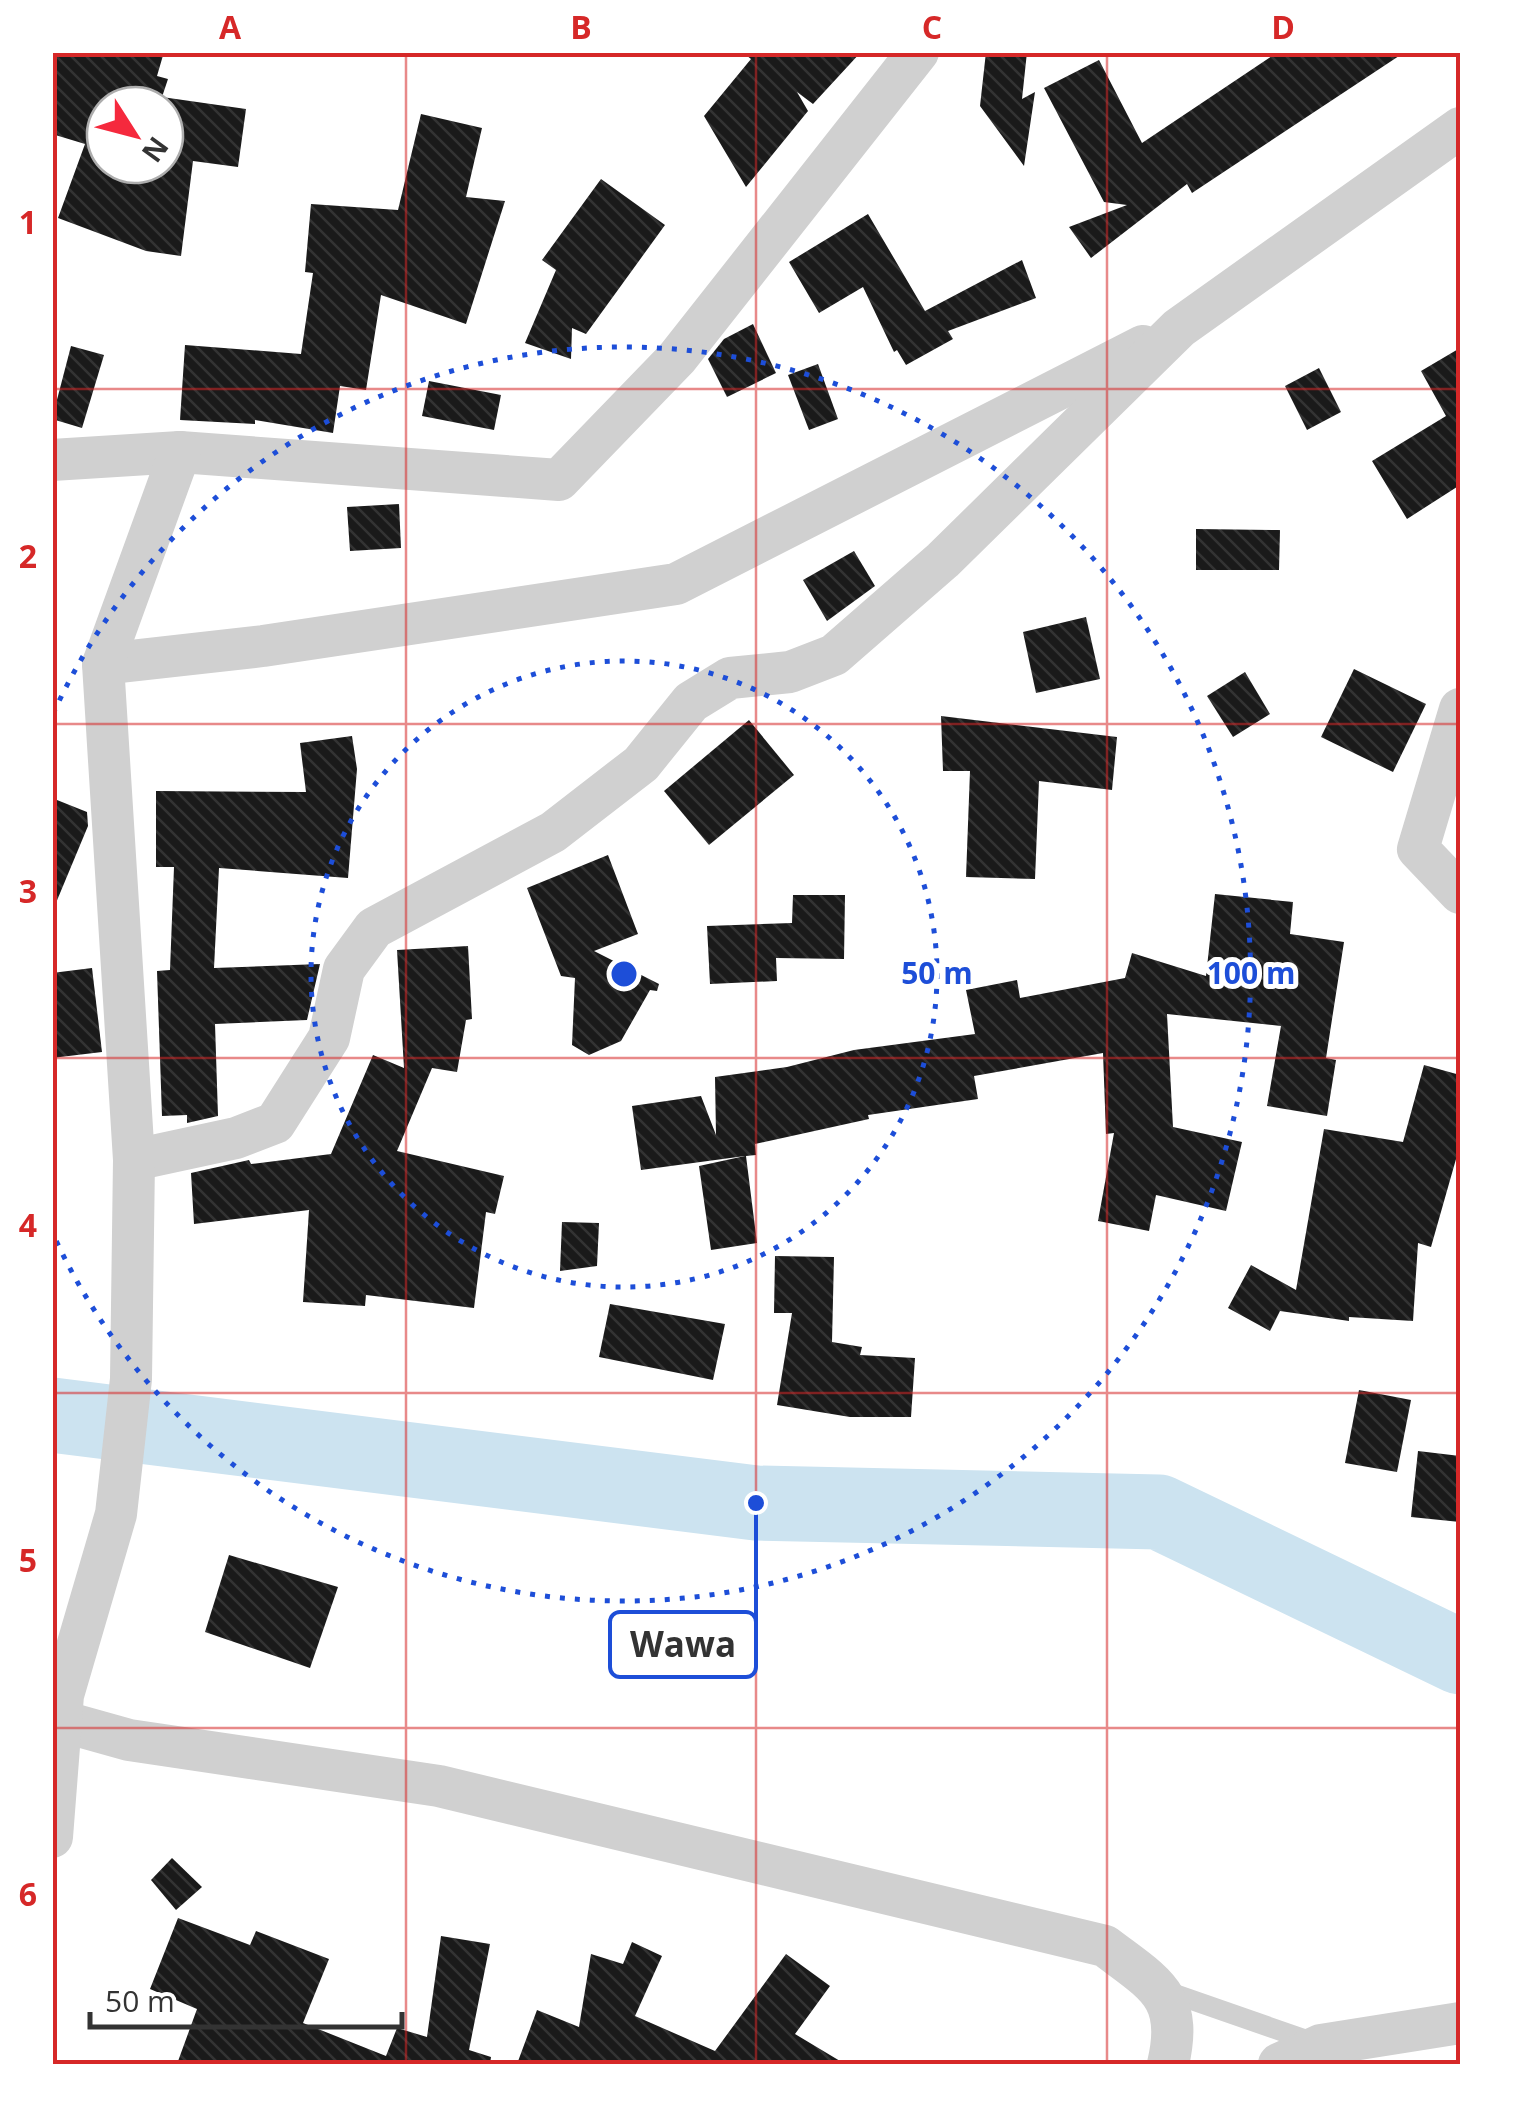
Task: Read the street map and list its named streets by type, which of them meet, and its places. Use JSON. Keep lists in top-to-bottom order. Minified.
{"places":["Wawa"],"scale_bar":"50 m","north":"bottom right","grid":{"columns":["A","B","C","D"],"rows":["1","2","3","4","5","6"]},"rings":["50 m","100 m"]}
